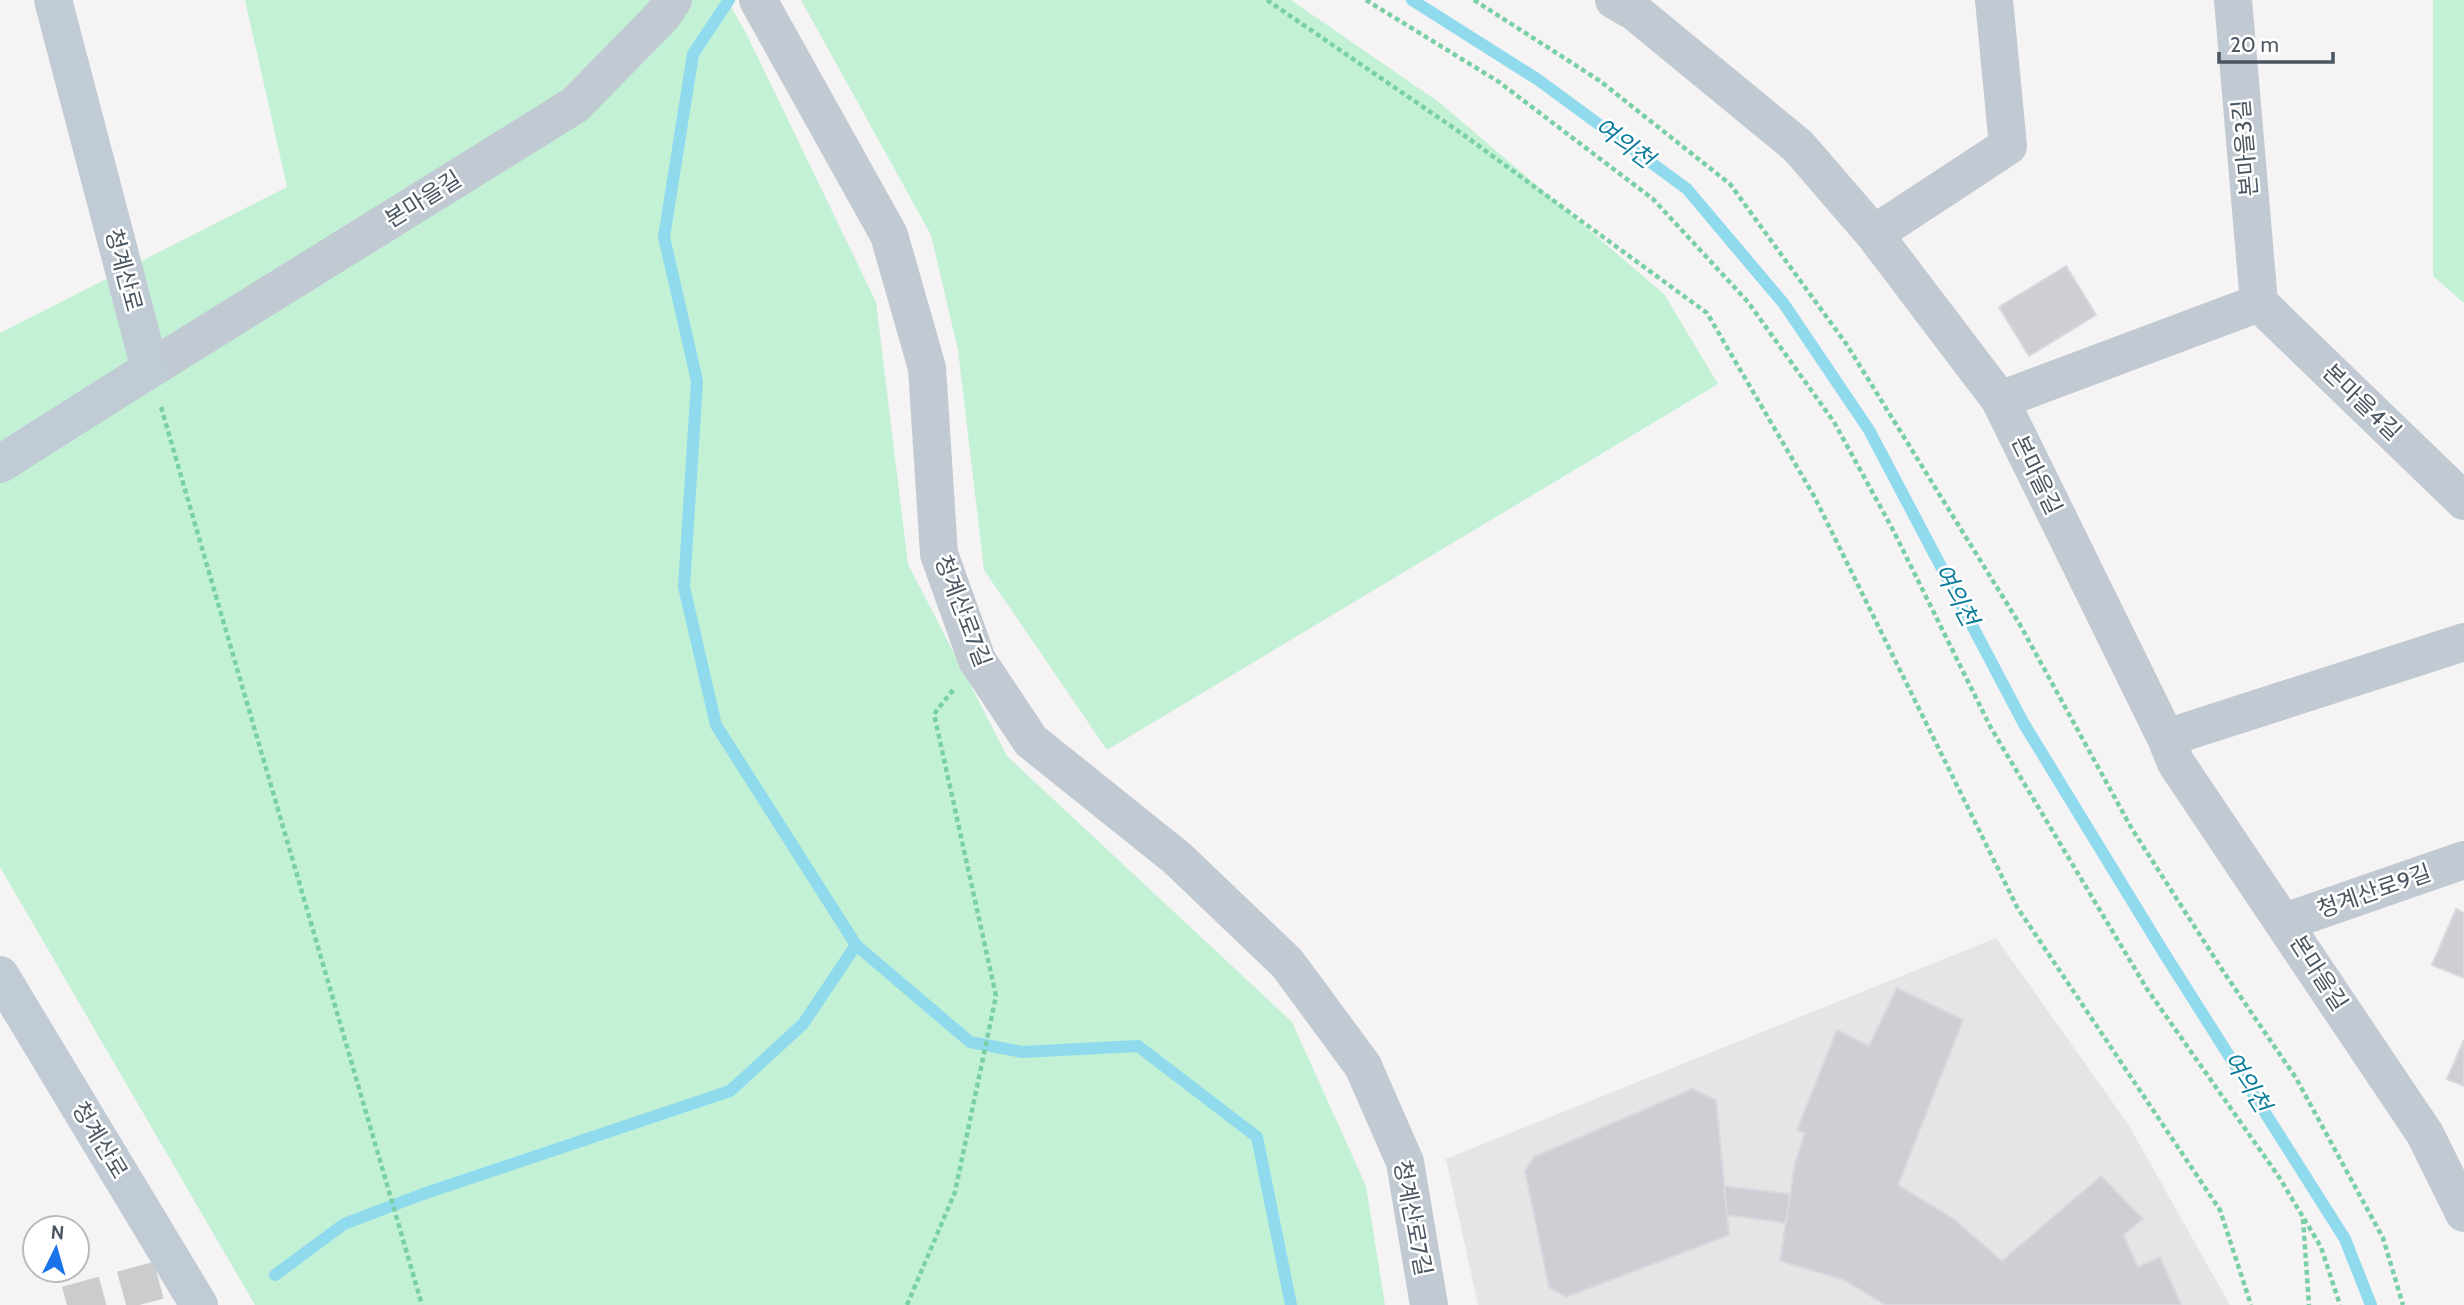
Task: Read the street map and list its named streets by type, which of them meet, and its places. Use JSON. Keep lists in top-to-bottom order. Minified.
{"streets":{"main road":["청계산로"],"street":["본마을3길","본마을길","본마을4길","청계산로7길","청계산로9길"]},"crossings":[["본마을3길","본마을4길"],["본마을길","청계산로"],["본마을길","청계산로9길"]],"water":["여의천"],"scale_bar":"20 m","north":"top"}
